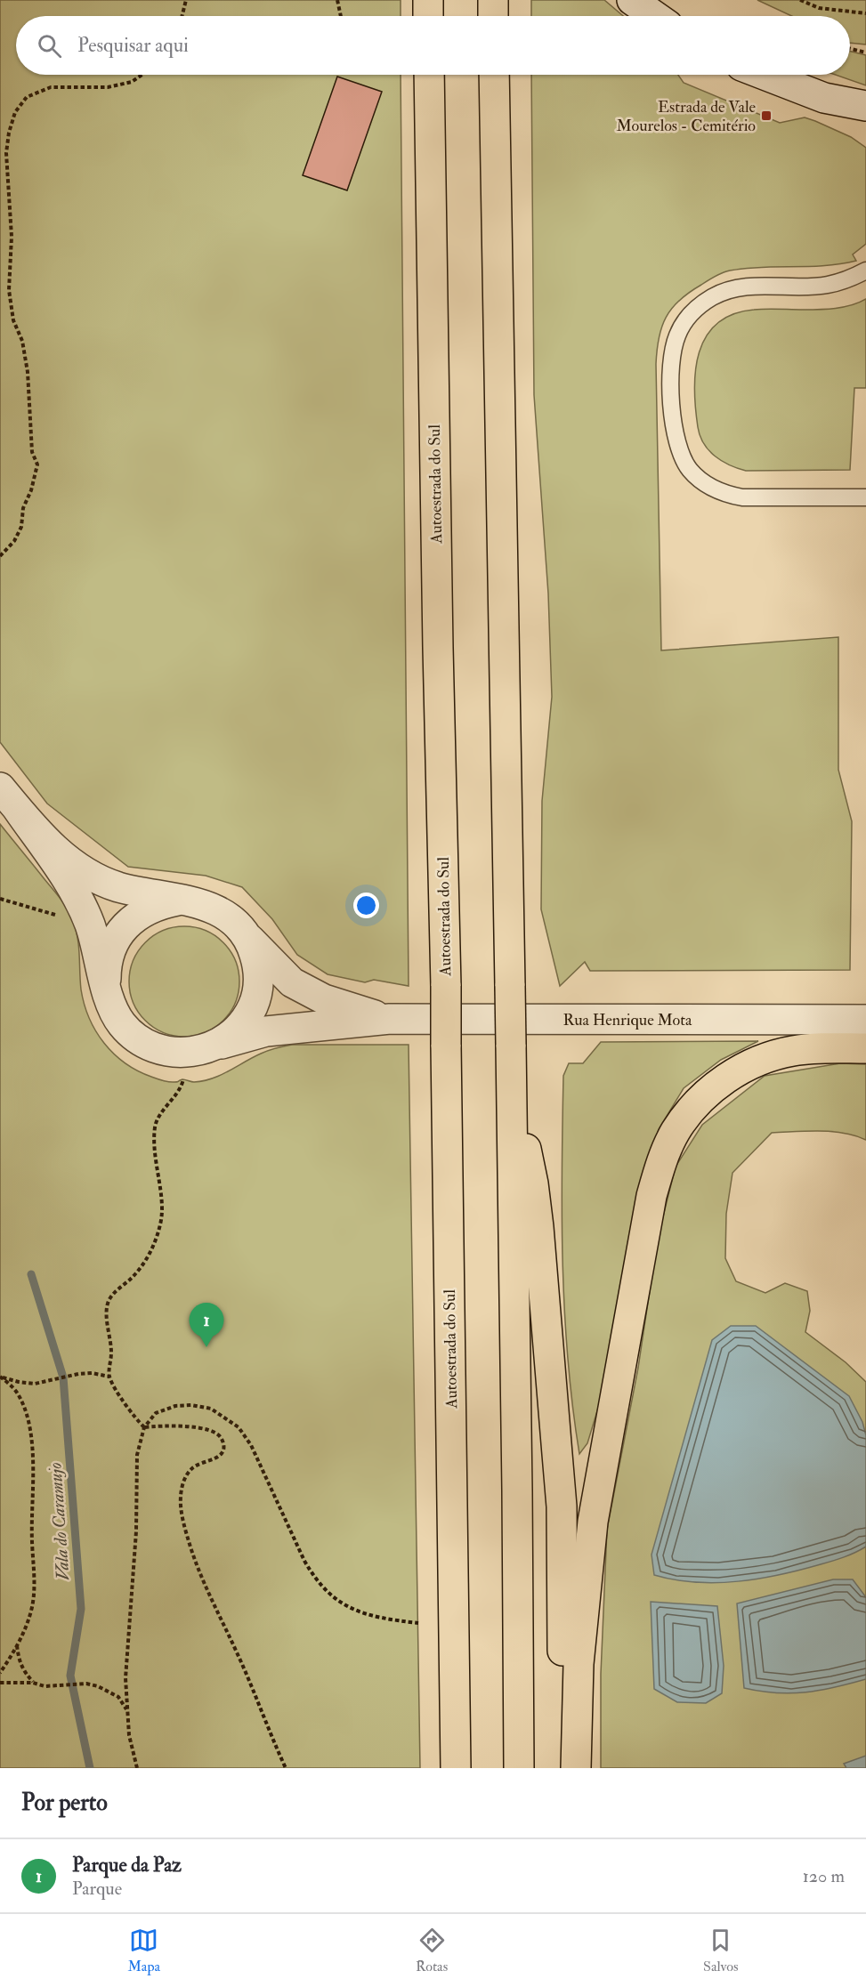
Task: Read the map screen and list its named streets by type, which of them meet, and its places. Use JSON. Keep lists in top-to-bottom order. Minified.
{"streets":{"highway":["Autoestrada do Sul"],"street":["Rua Henrique Mota"]},"water":["Vala do Caramujo"],"places":{"transit":["Estrada de Vale Mourelos - Cemitério"]},"page":{"search":"Pesquisar aqui","pins":"1","heading":"Por perto","list":[{"mark":"1","name":"Parque da Paz","note":"Parque","value":"120 m"}],"nav":["Mapa","Rotas","Salvos"]}}
